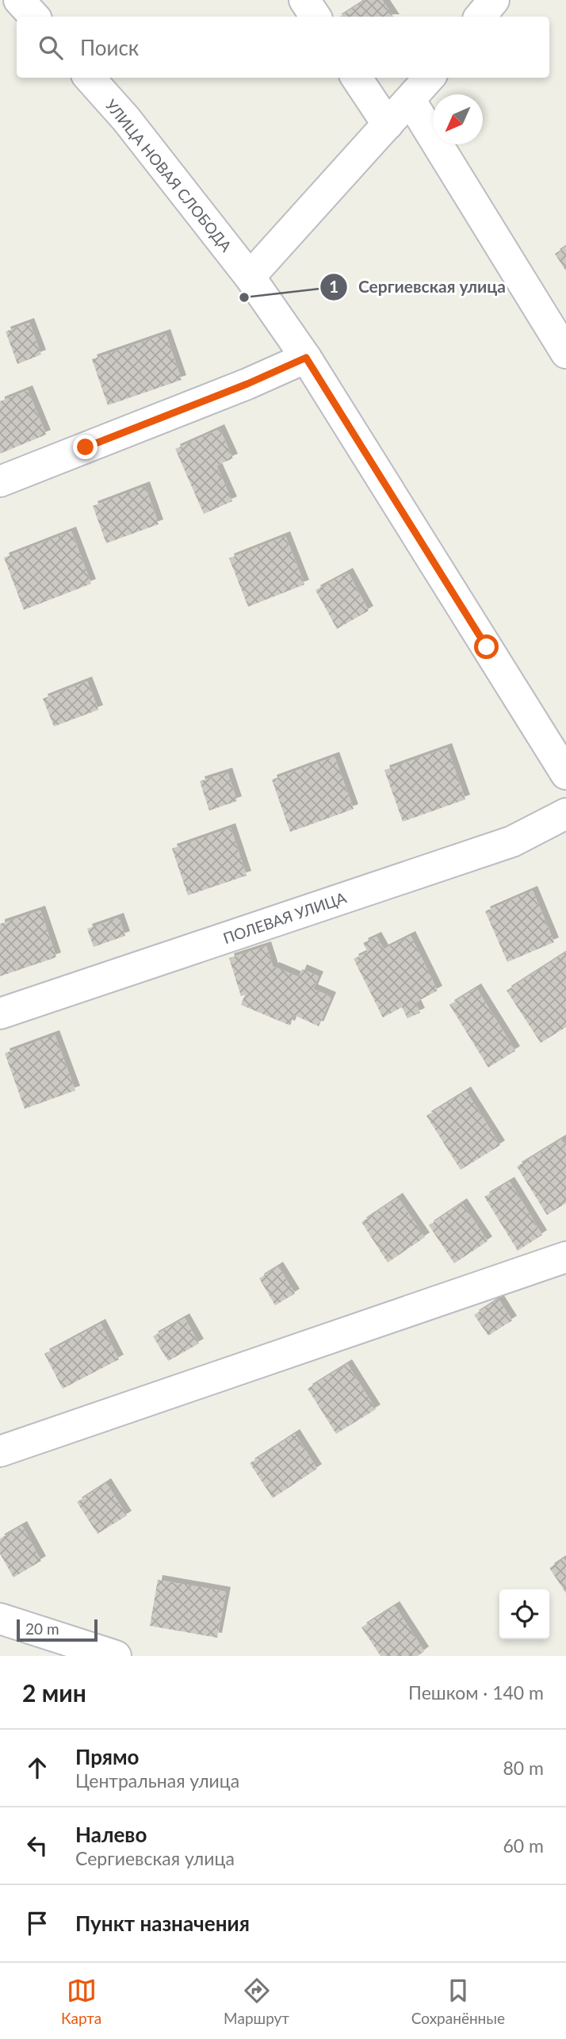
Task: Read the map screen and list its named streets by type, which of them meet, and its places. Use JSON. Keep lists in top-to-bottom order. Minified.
{"streets":{"street":["УЛИЦА НОВАЯ СЛОБОДА","ПОЛЕВАЯ УЛИЦА"]},"places":["Сергиевская улица"],"scale_bar":"20 m","north":"bottom left","page":{"search":"Поиск","scale":"20 m","heading":["2 мин","Пешком · 140 m"],"list":[["Прямо","Центральная улица","80 m"],["Налево","Сергиевская улица","60 m"],"Пункт назначения"],"nav":["Карта","Маршрут","Сохранённые"]}}
